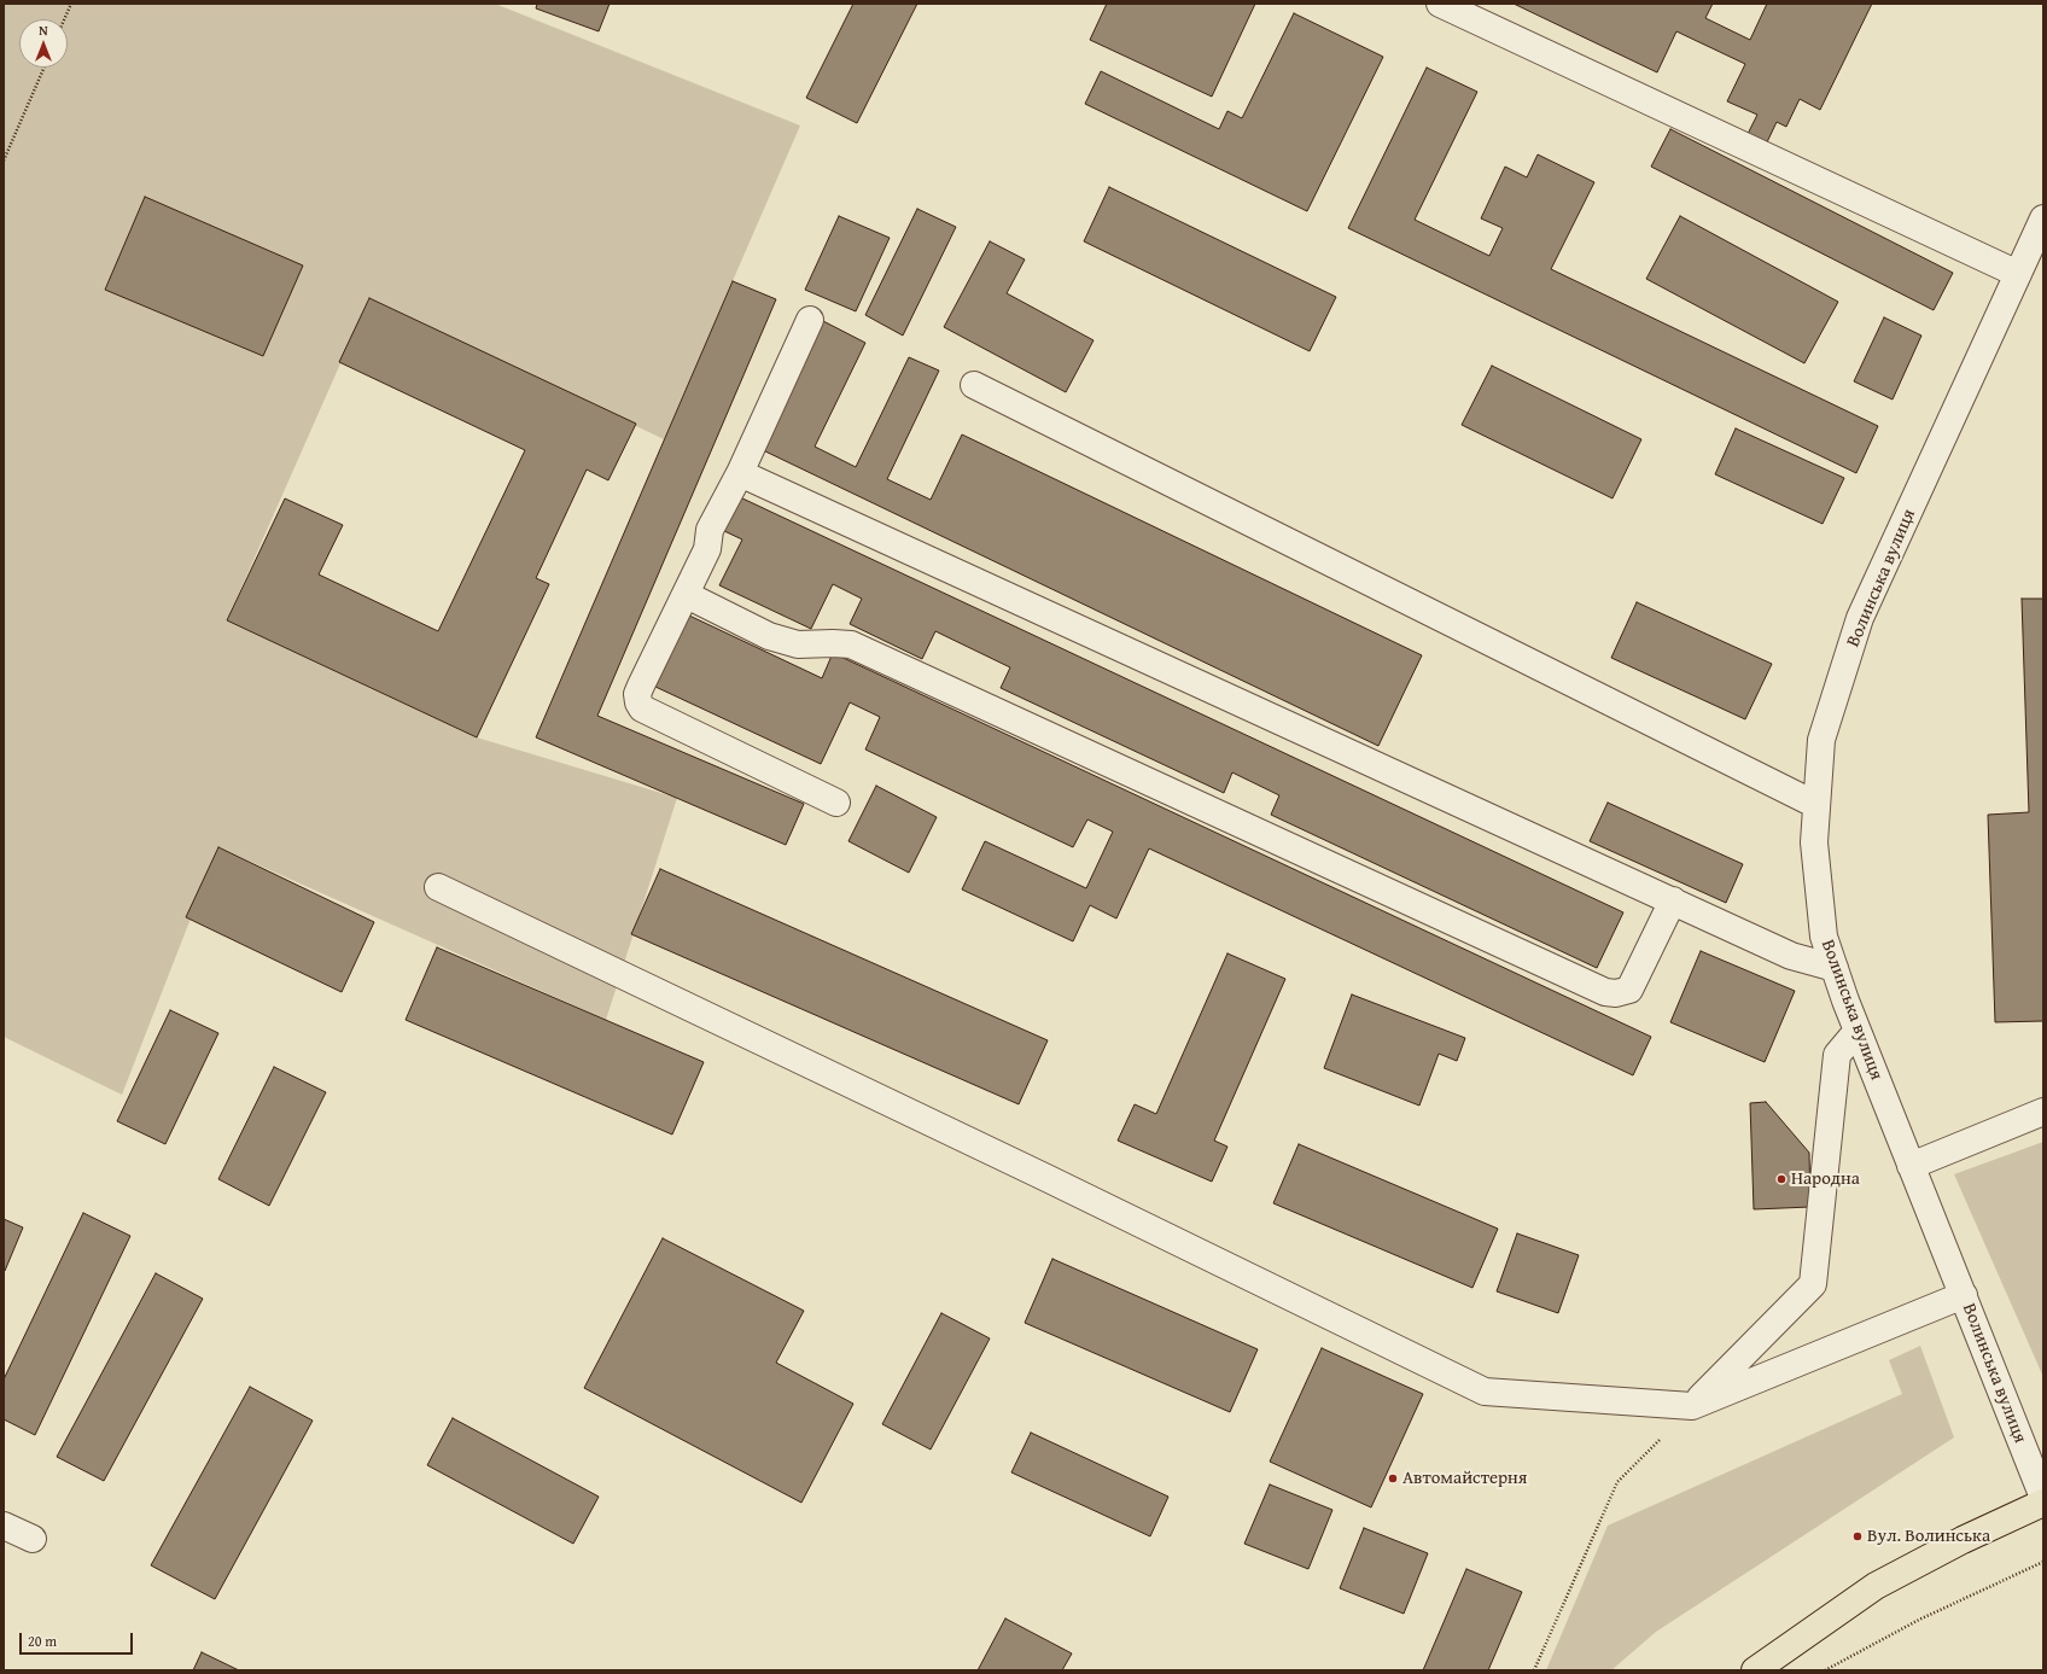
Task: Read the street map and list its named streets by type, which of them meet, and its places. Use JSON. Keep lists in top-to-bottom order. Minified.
{"streets":{"street":["Волинська вулиця"]},"places":["Народна","Автомайстерня","Вул. Волинська"],"scale_bar":"20 m","north":"top"}
